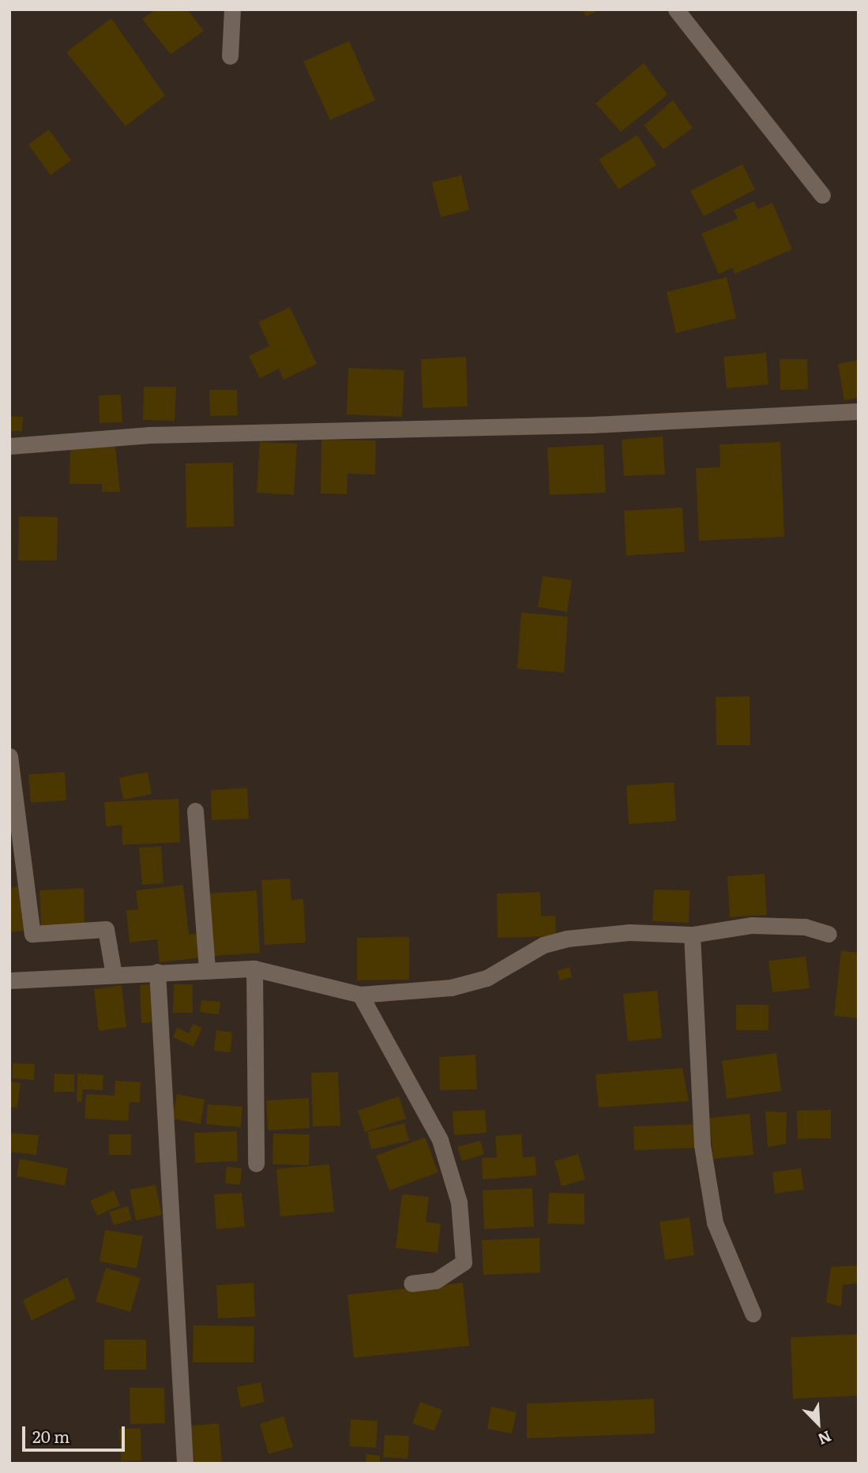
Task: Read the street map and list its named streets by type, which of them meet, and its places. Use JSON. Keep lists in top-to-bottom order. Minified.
{"scale_bar":"20 m","north":"bottom right"}
